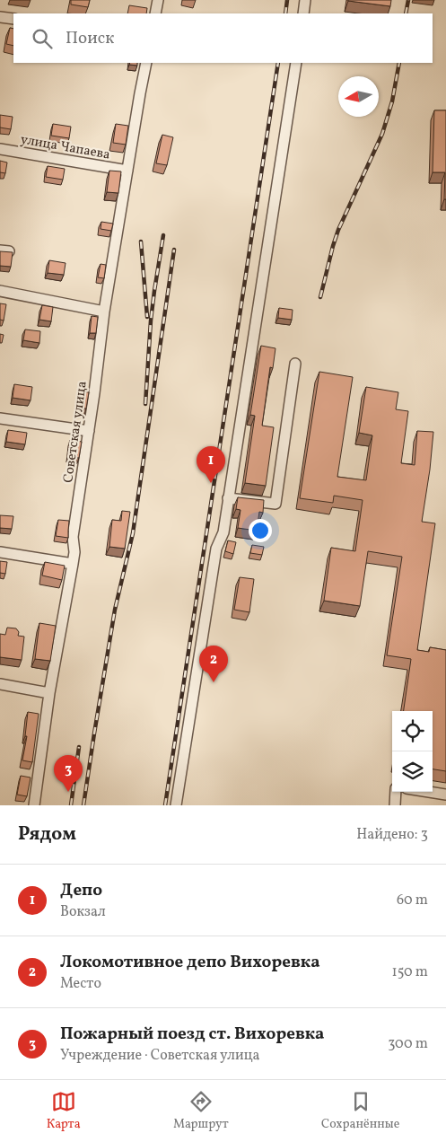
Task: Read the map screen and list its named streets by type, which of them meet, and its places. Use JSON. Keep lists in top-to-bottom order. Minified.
{"streets":{"street":["улица Чапаева","Советская улица"]},"crossings":[["улица Чапаева","Советская улица"]],"north":"left","page":{"search":"Поиск","pins":["1","2","3"],"heading":["Рядом","Найдено: 3"],"list":[{"mark":"1","name":"Депо","note":"Вокзал","value":"60 m"},{"mark":"2","name":"Локомотивное депо Вихоревка","note":"Место","value":"150 m"},{"mark":"3","name":"Пожарный поезд ст. Вихоревка","note":"Учреждение · Советская улица","value":"300 m"}],"nav":["Карта","Маршрут","Сохранённые"]}}
